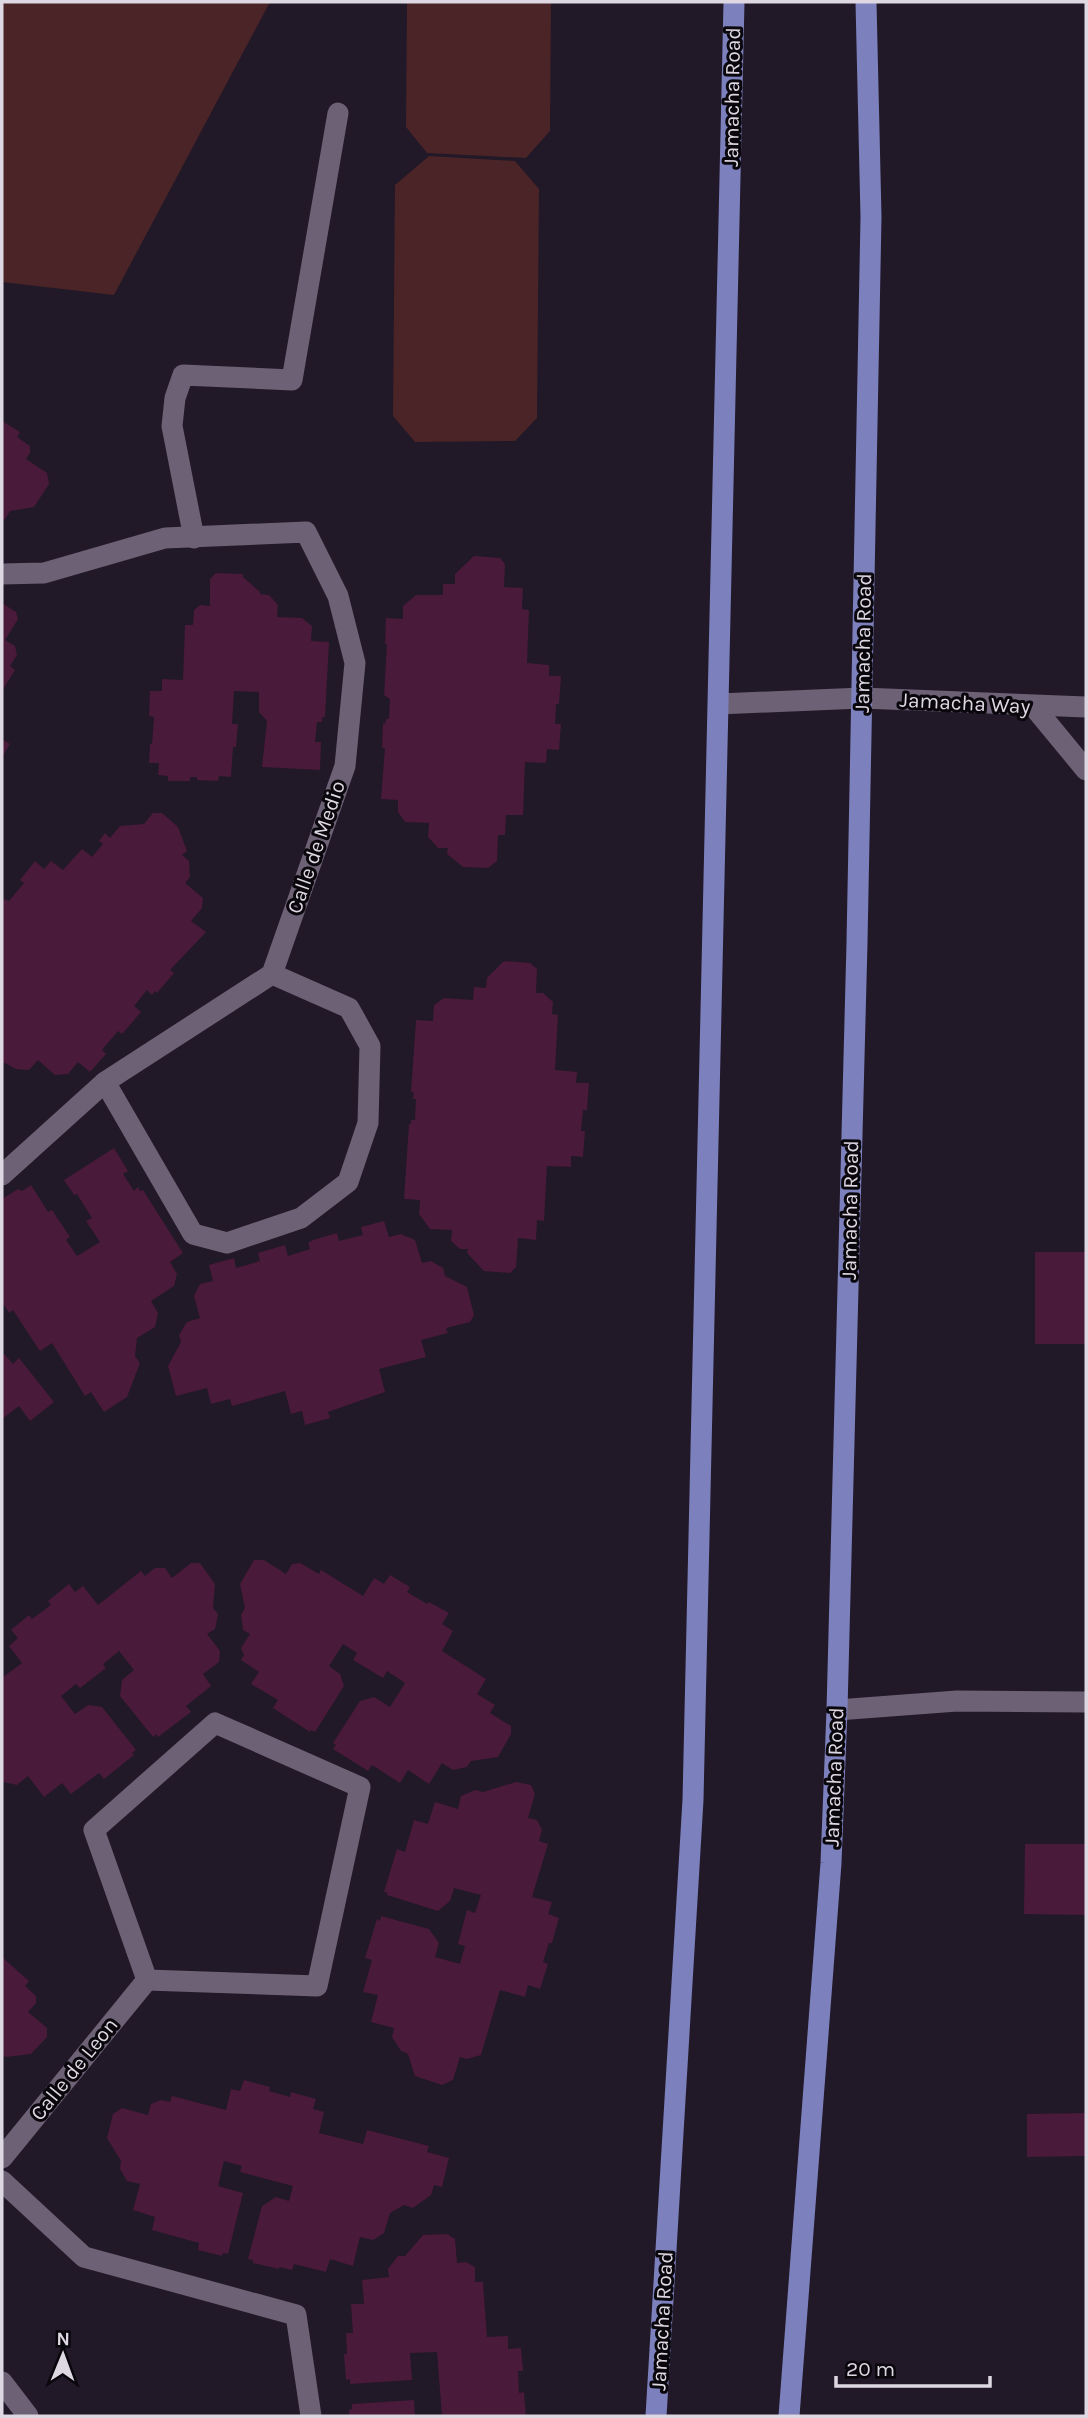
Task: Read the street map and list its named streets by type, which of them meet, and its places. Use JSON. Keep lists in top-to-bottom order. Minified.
{"streets":{"main road":["Jamacha Road"],"street":["Jamacha Way","Calle de Medio","Calle de Leon"]},"crossings":[["Jamacha Road","Jamacha Way"]],"scale_bar":"20 m","north":"top"}
